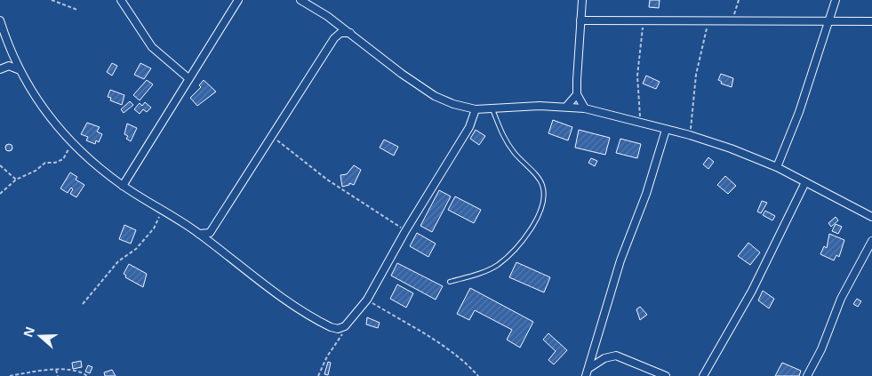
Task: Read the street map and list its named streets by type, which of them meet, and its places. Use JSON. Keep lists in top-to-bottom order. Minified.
{"north":"left"}
